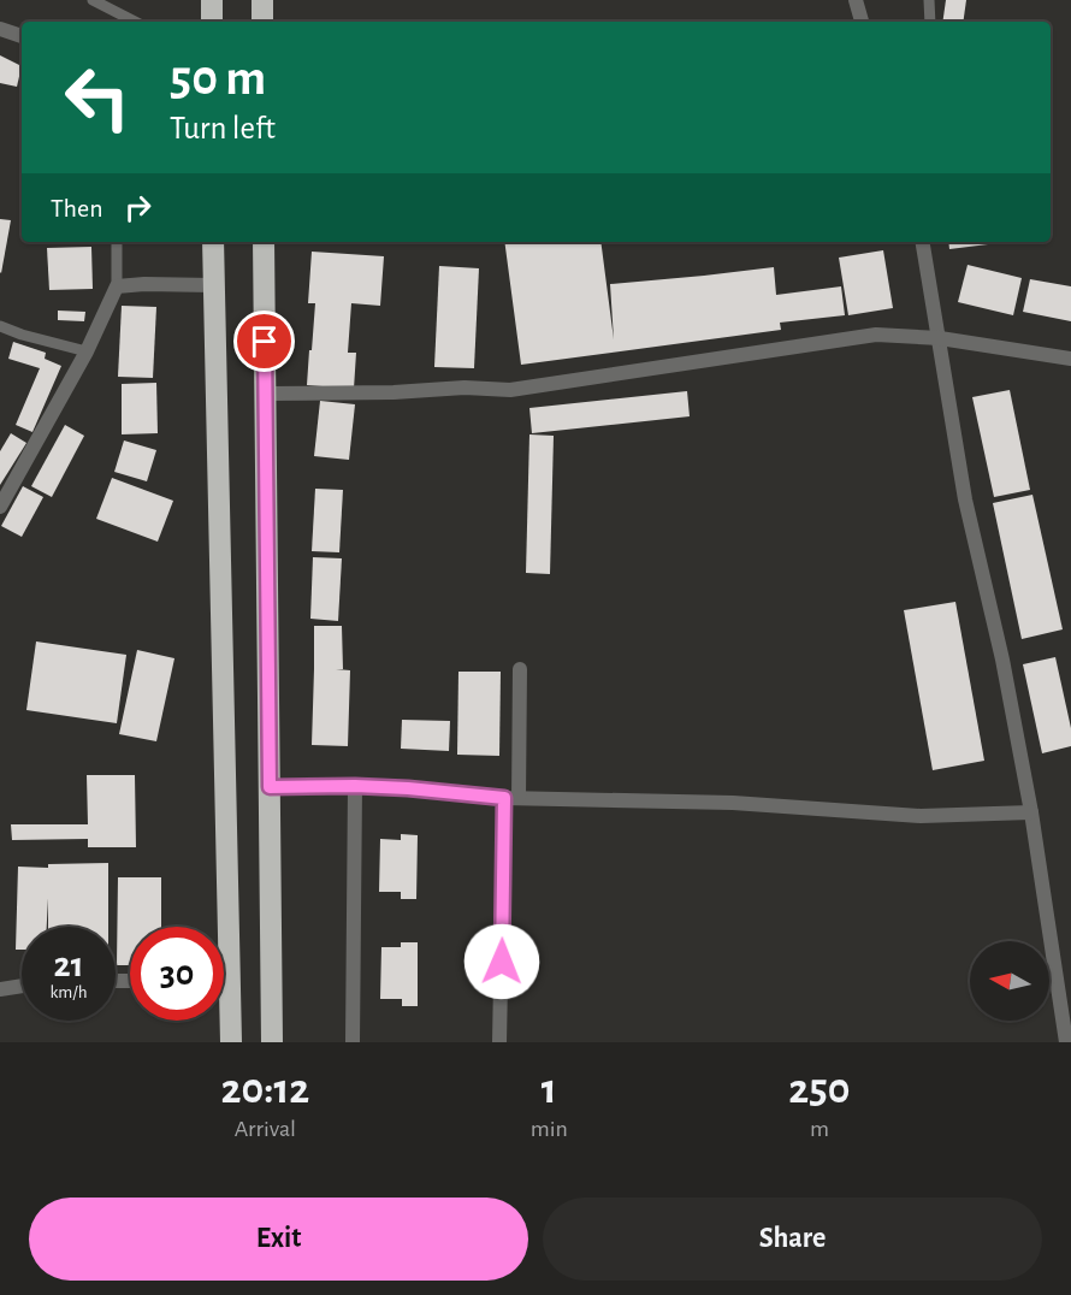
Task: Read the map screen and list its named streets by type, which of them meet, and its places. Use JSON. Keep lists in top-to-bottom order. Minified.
{"north":"left","page":{"turn":["50 m","Turn left"],"then":"Then","speed":"21 km/h","limit":"30","eta":["20:12","Arrival","1","min","250","m"],"buttons":["Exit","Share"]}}
